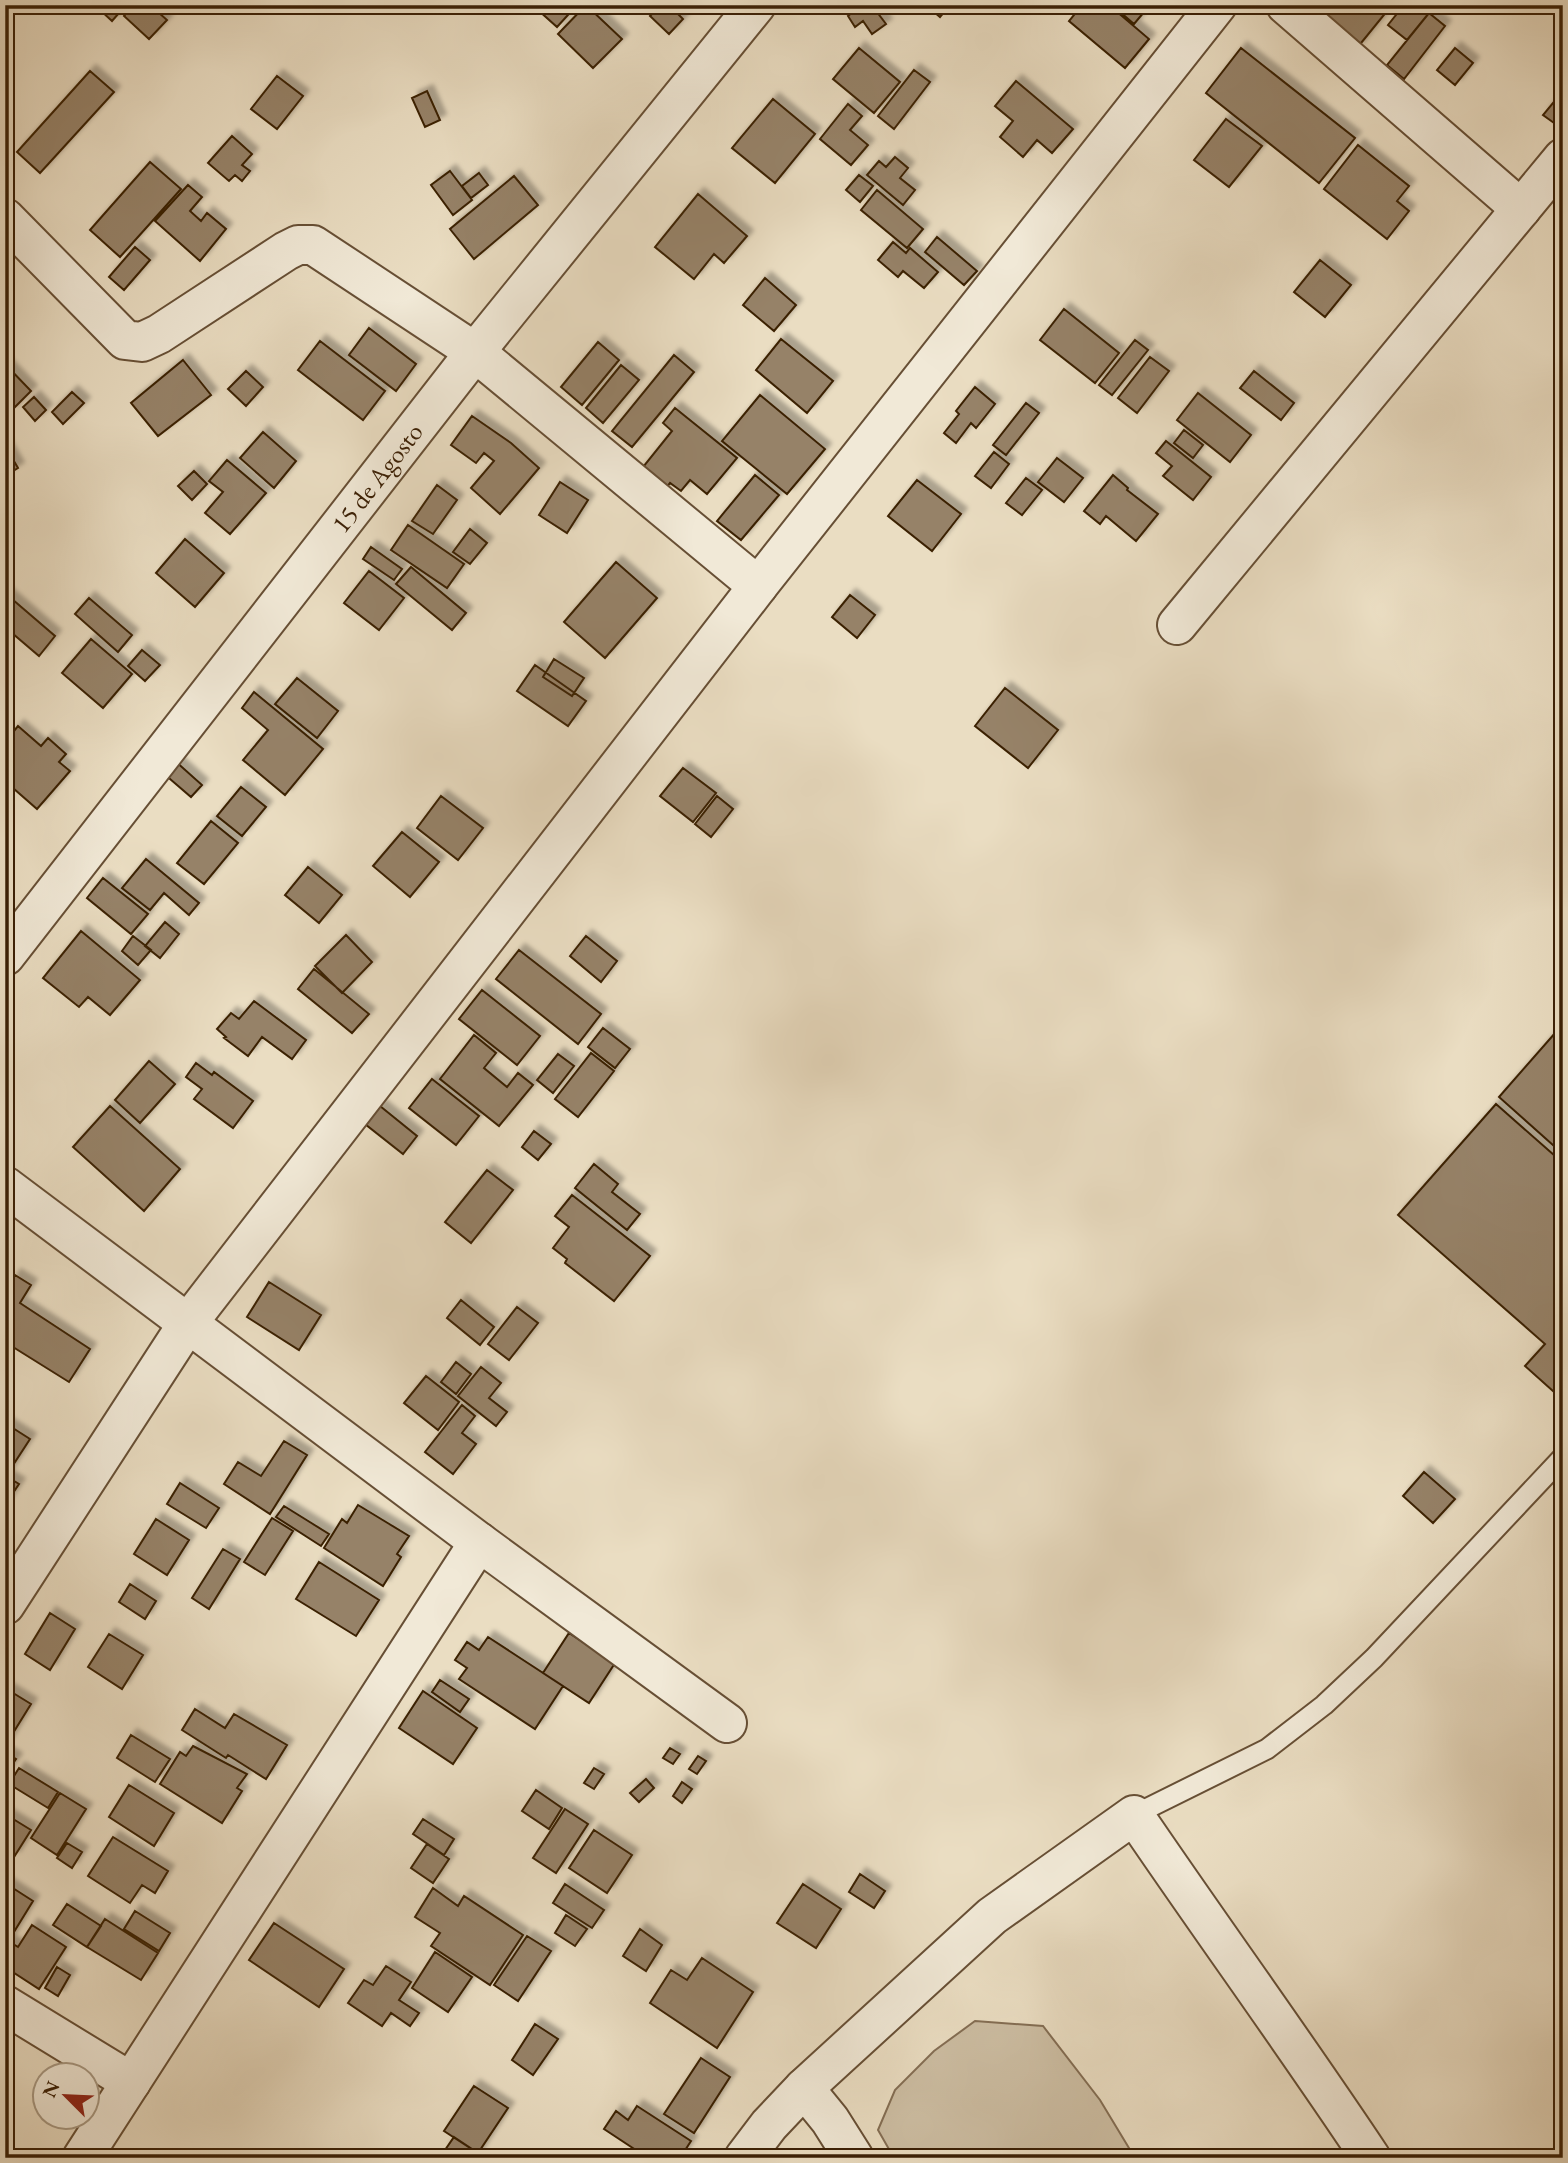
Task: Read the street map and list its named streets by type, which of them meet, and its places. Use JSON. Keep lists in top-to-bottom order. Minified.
{"streets":{"street":["15 de Agosto"]},"north":"top left"}
